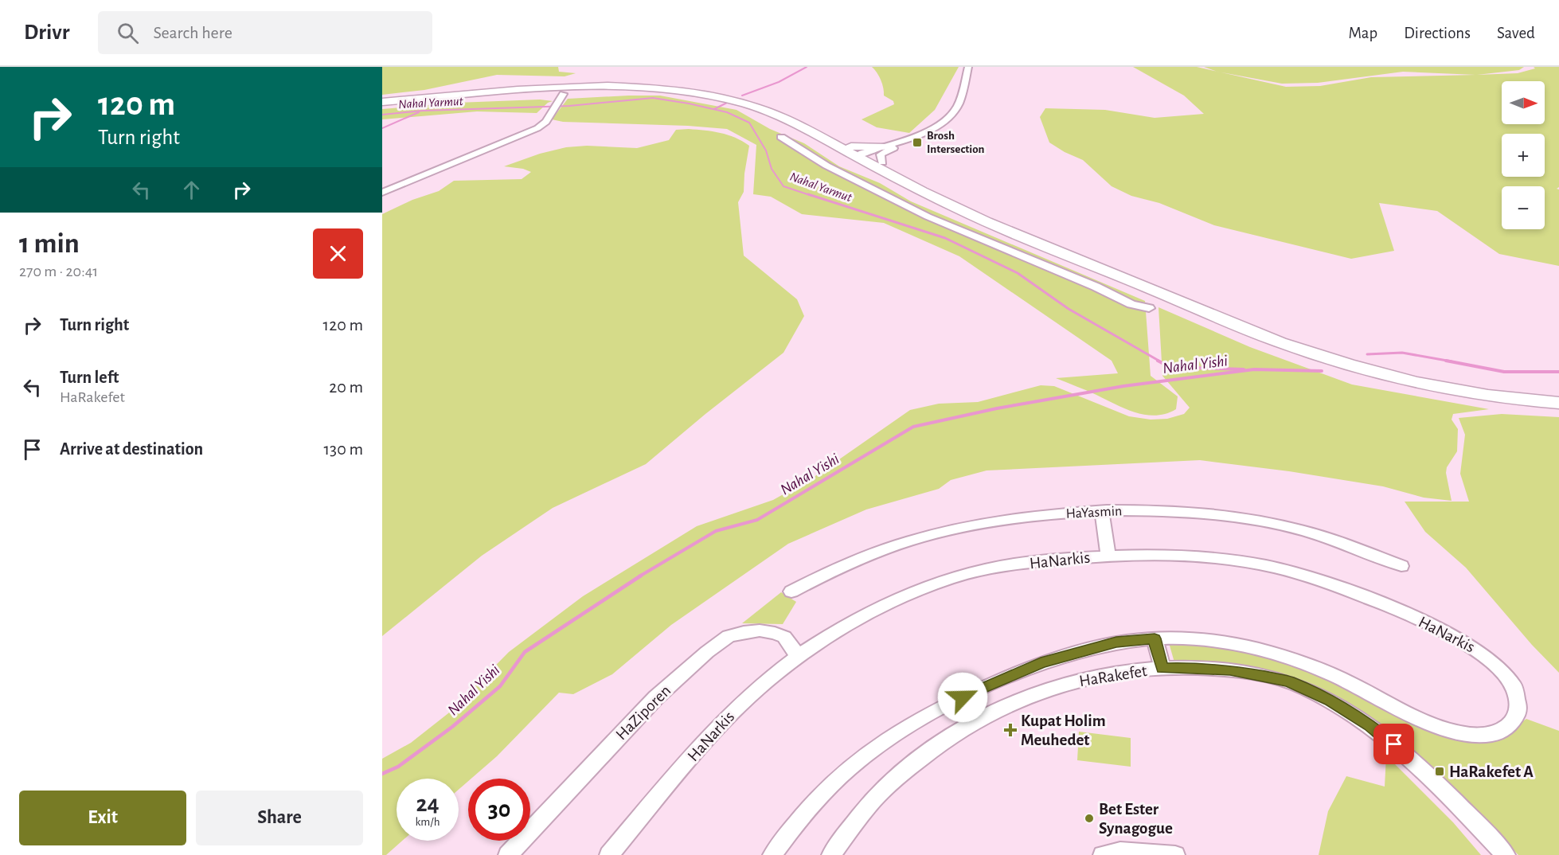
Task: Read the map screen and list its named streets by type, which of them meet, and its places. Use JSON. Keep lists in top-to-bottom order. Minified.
{"streets":{"street":["HaYasmin","HaNarkis","HaRakefet","HaZiporen"]},"crossings":[["HaNarkis","HaZiporen"]],"water":["Nahal Yarmut","Nahal Yishi"],"places":{"transit":["Brosh Intersection","HaRakefet A"],"health":["Kupat Holim Meuhedet"],"other":["Bet Ester Synagogue"]},"north":"right","page":{"header":"Drivr","search":"Search here","nav":["Map","Directions","Saved"],"turn":["120 m","Turn right"],"map_buttons":["+","−"],"heading":["1 min","270 m · 20:41"],"list":[{"name":"Turn right","value":"120 m"},{"name":"Turn left","note":"HaRakefet","value":"20 m"},{"name":"Arrive at destination","value":"130 m"}],"speed":"24 km/h","limit":"30","buttons":["Exit","Share"]}}
